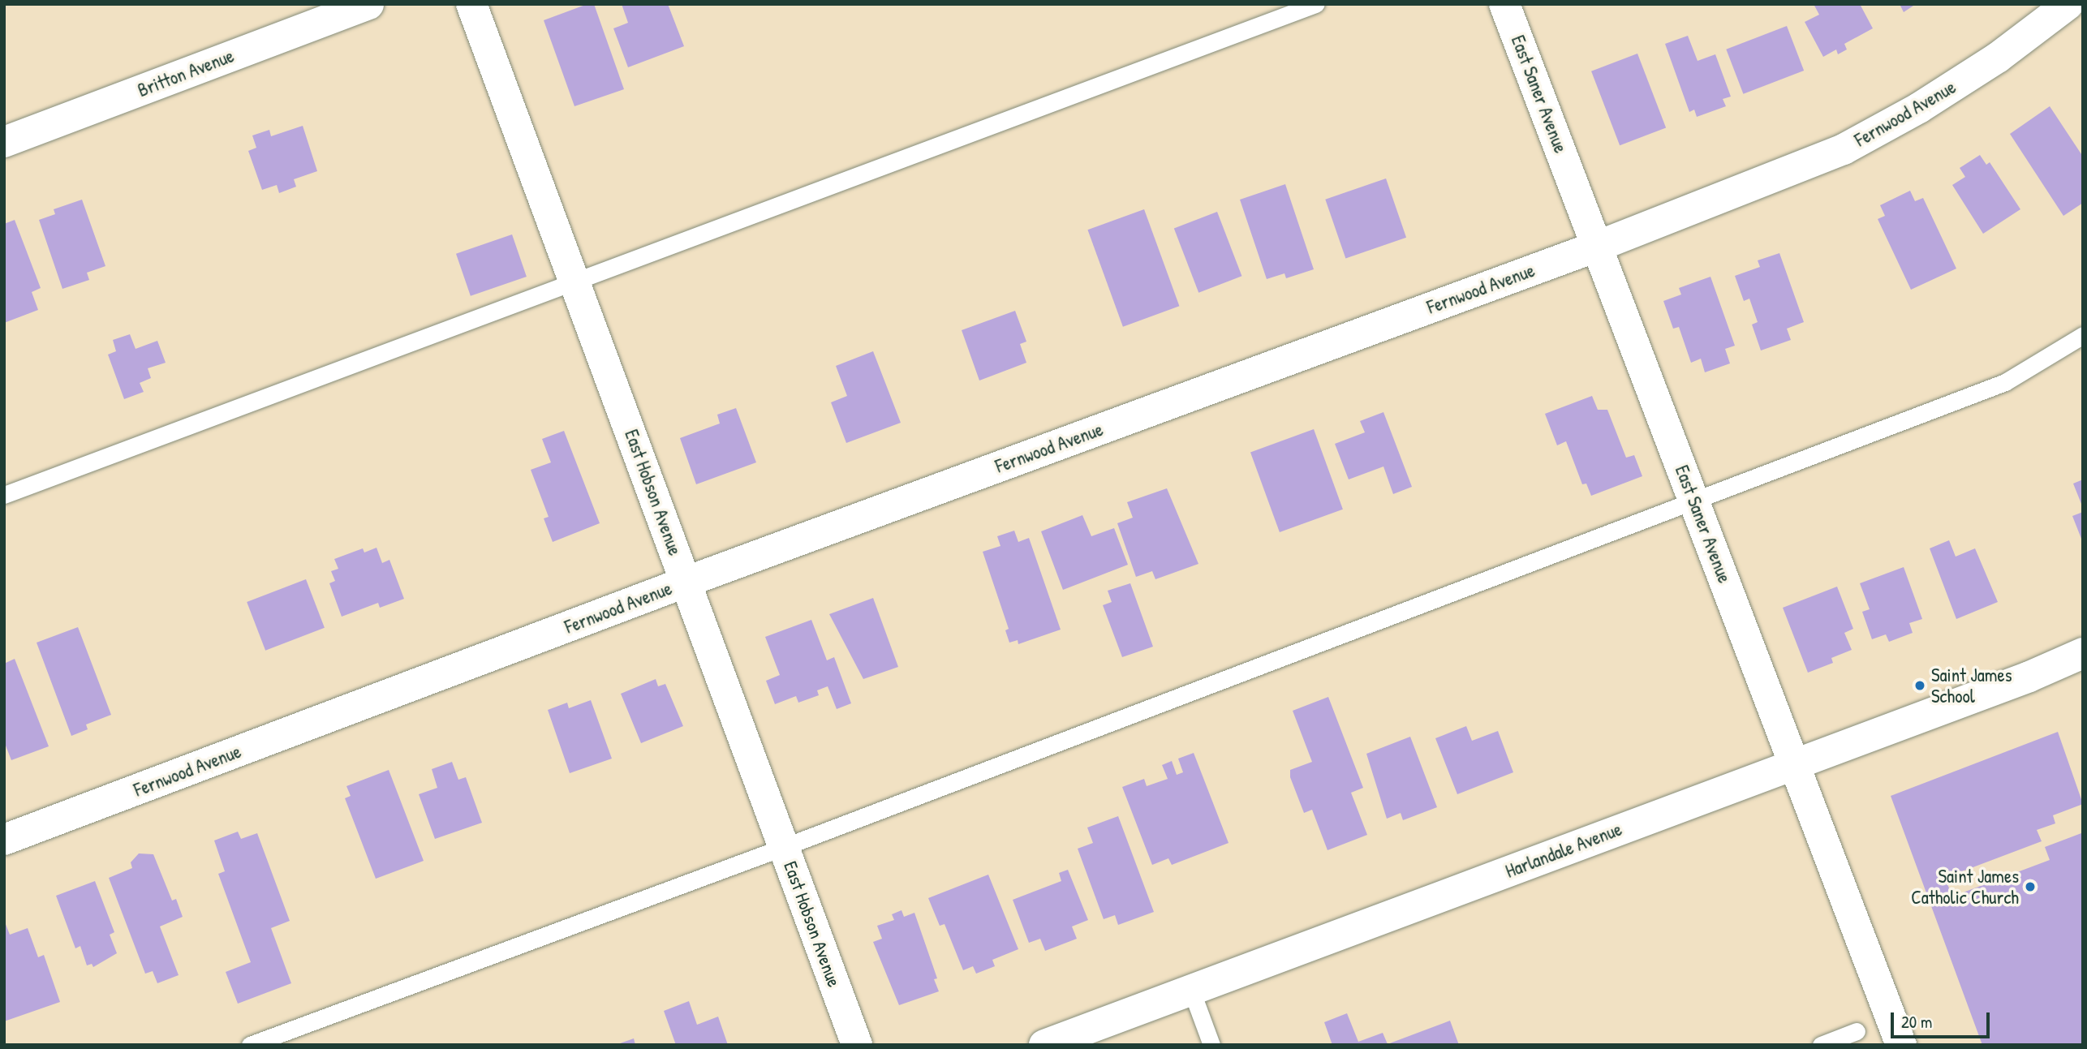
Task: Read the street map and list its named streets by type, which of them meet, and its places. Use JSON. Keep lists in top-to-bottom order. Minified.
{"streets":{"street":["Britton Avenue","East Saner Avenue","Fernwood Avenue","East Hobson Avenue","Harlandale Avenue"]},"crossings":[["East Saner Avenue","Fernwood Avenue"],["East Saner Avenue","Harlandale Avenue"],["Fernwood Avenue","East Hobson Avenue"]],"places":["Saint James School","Saint James Catholic Church"],"scale_bar":"20 m"}
